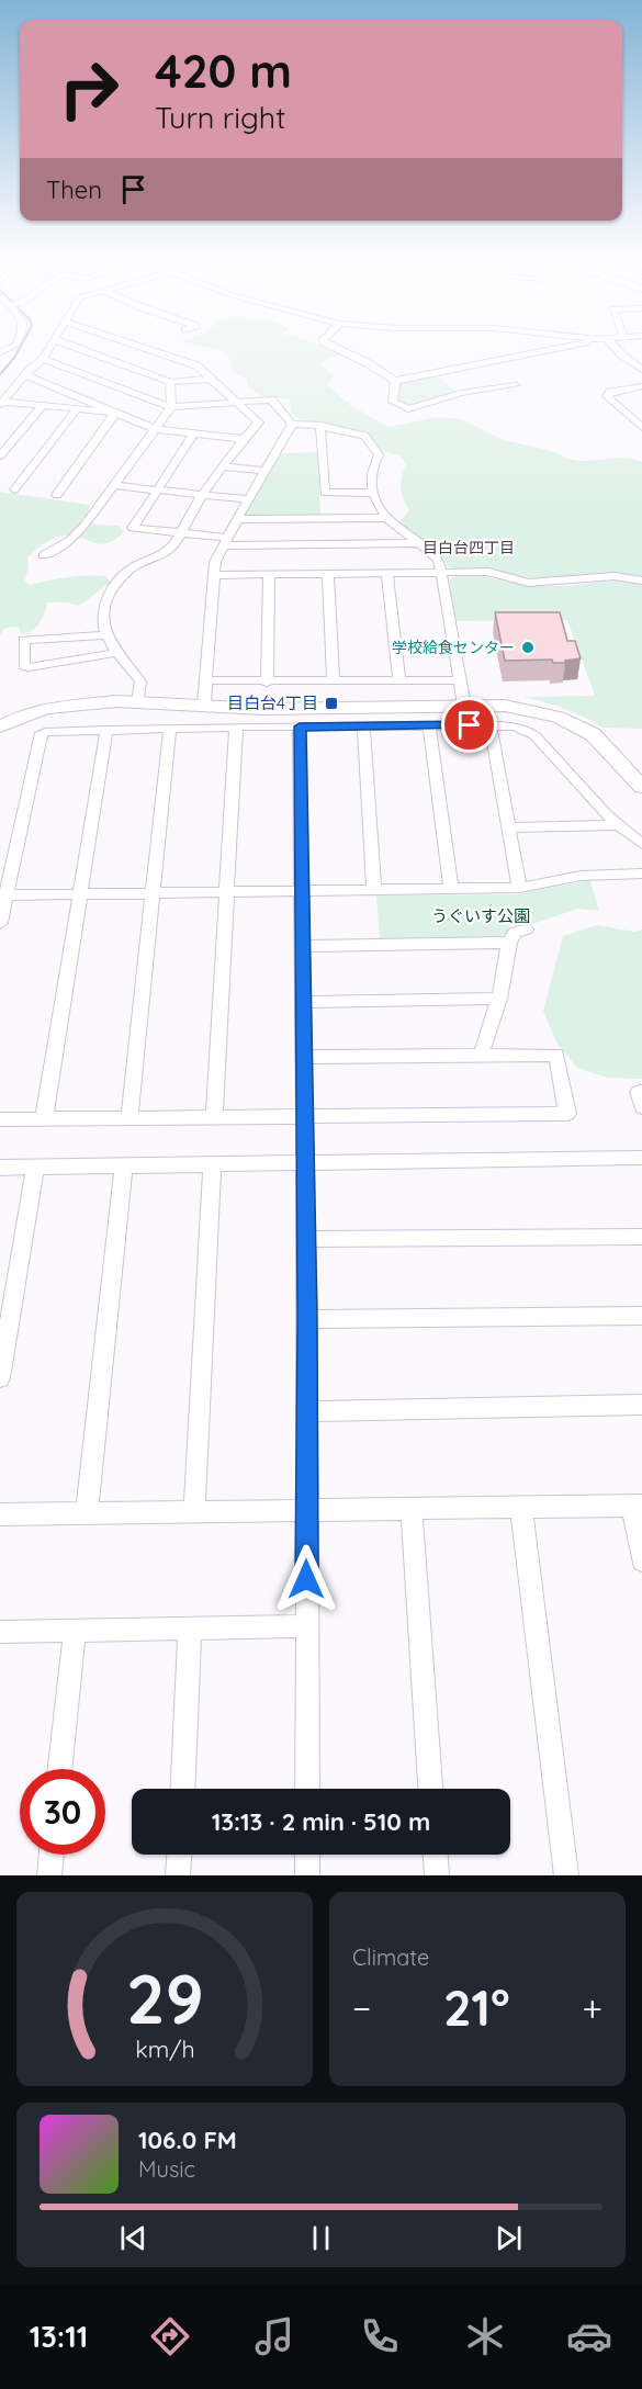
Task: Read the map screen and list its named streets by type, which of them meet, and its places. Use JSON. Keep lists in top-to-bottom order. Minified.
{"districts":["目白台四丁目"],"parks":["うぐいす公園"],"places":{"other":["学校給食センター"],"transit":["目白台4丁目"]},"page":{"turn":["420 m","Turn right"],"then":"Then","limit":"30","trip":"13:13 · 2 min · 510 m","tile":"Climate","heat":["−","21°","+"],"song":["106.0 FM","Music"],"tabs":"13:11","gauge":["29","km/h"]}}
